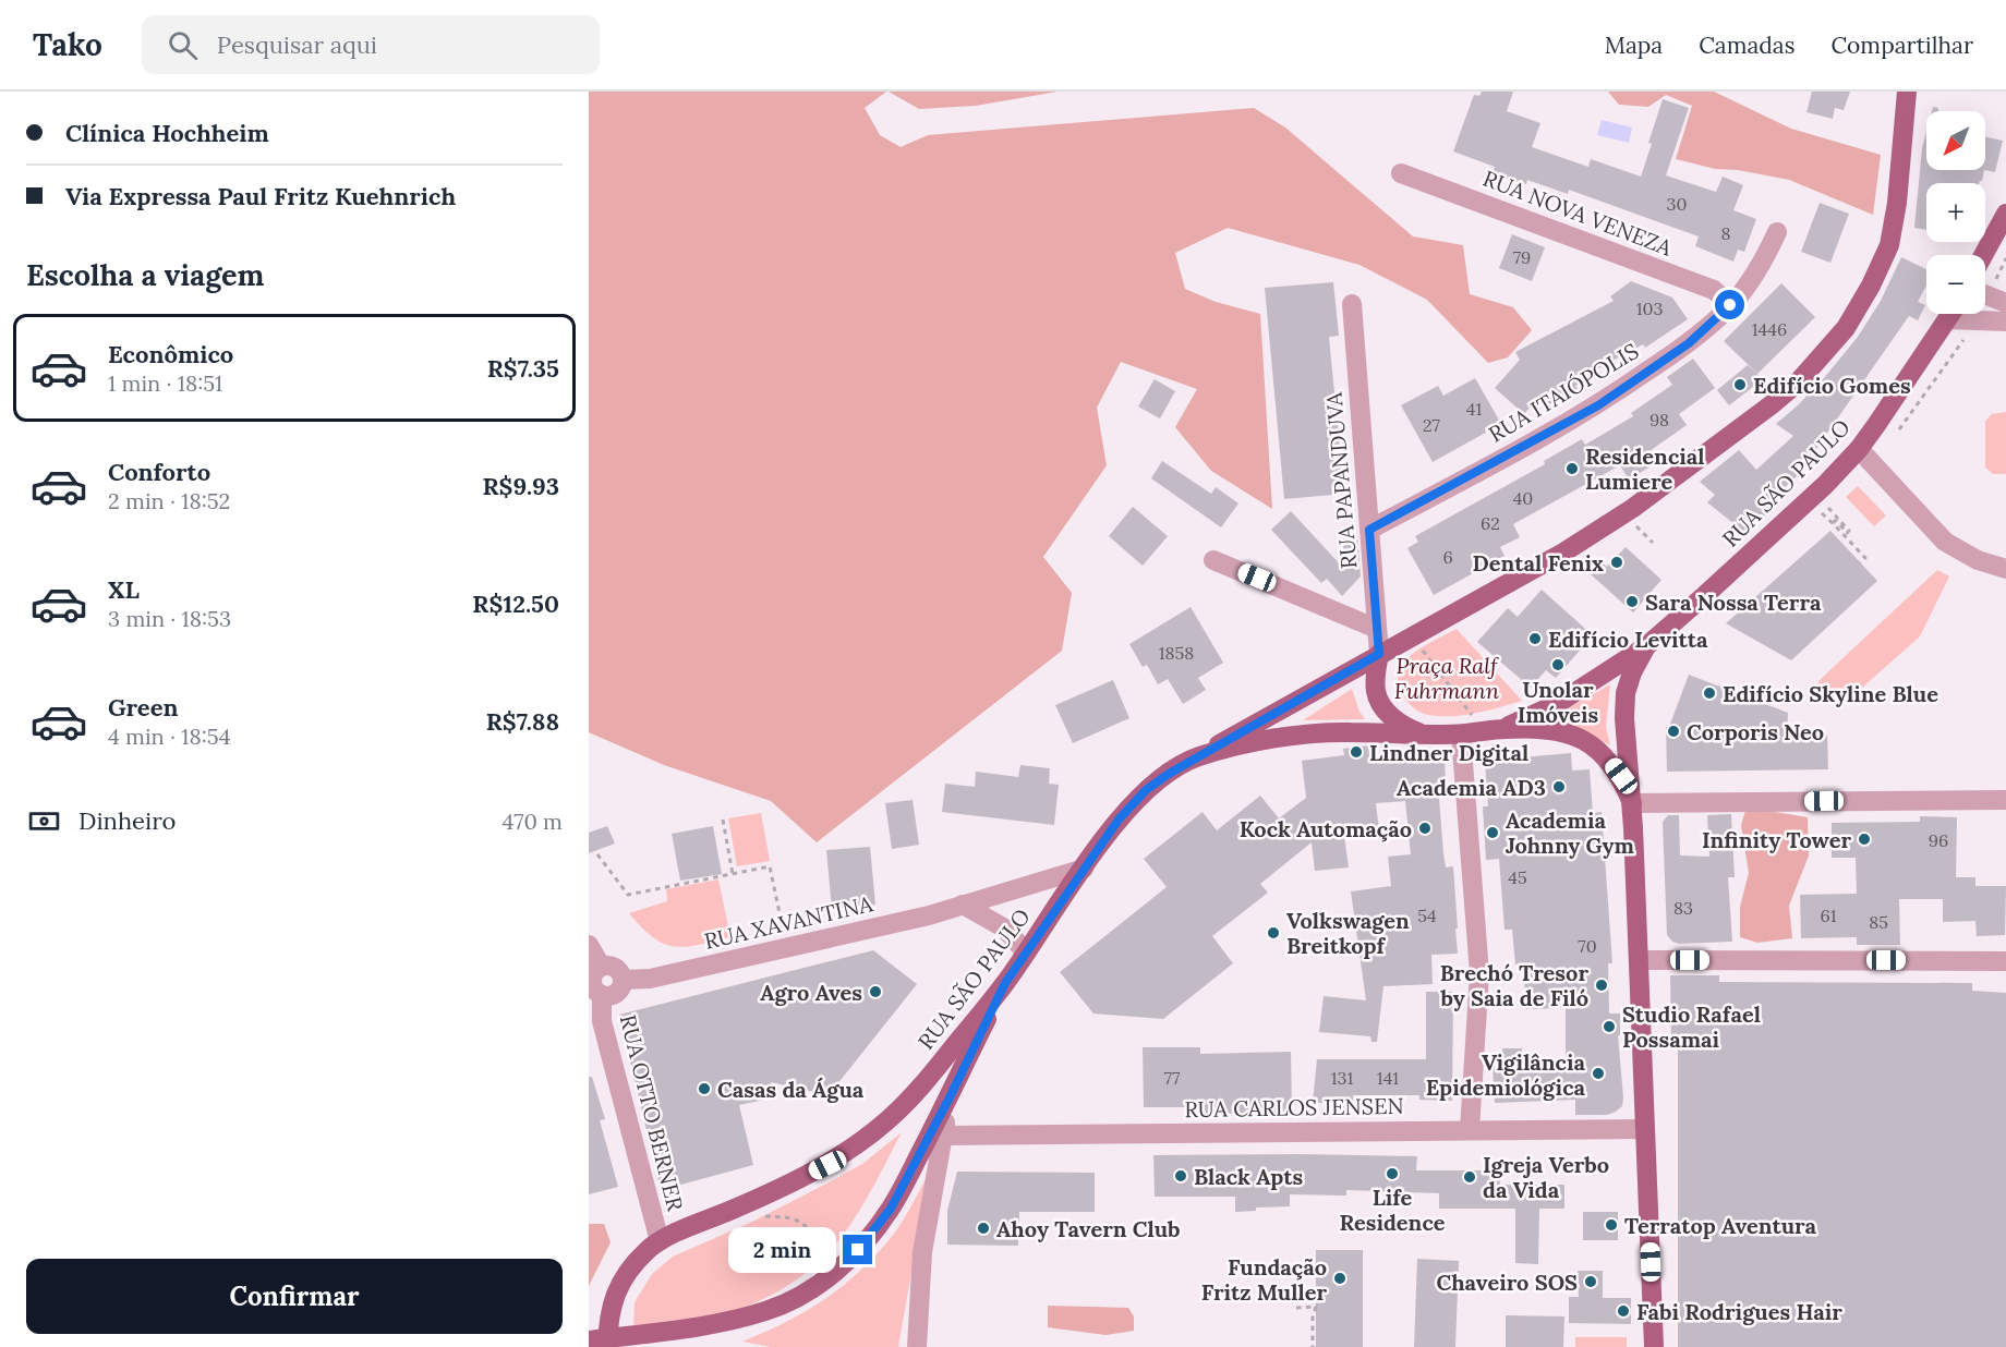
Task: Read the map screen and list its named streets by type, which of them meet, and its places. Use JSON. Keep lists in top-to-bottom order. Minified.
{"streets":{"main road":["RUA SÃO PAULO"],"street":["RUA NOVA VENEZA","RUA ITAIÓPOLIS","RUA PAPANDUVA","RUA XAVANTINA","RUA CARLOS JENSEN","RUA OTTO BERNER"]},"crossings":[["RUA NOVA VENEZA","RUA ITAIÓPOLIS"],["RUA ITAIÓPOLIS","RUA PAPANDUVA"],["RUA PAPANDUVA","RUA SÃO PAULO"],["RUA SÃO PAULO","RUA XAVANTINA"],["RUA SÃO PAULO","RUA OTTO BERNER"],["RUA XAVANTINA","RUA OTTO BERNER"]],"parks":["Praça Ralf Fuhrmann"],"places":["Edifício Gomes","Residencial Lumiere","Dental Fenix","Sara Nossa Terra","Edifício Levitta","Unolar Imóveis","Edifício Skyline Blue","Corporis Neo","Lindner Digital","Academia AD3","Kock Automação","Academia Johnny Gym","Infinity Tower","Volkswagen Breitkopf","Brechó Tresor by Saia de Filó","Agro Aves","Studio Rafael Possamai","Vigilância Epidemiológica","Casas da Água","Life Residence","Black Apts","Igreja Verbo da Vida","Terratop Aventura","Ahoy Tavern Club","Fundação Fritz Muller","Chaveiro SOS","Fabi Rodrigues Hair"],"house_numbers":["30","8","79","103","1446","41","98","27","40","62","6","1858","96","45","83","54","61","85","70","77","131","141"],"north":"bottom left","page":{"header":"Tako","search":"Pesquisar aqui","nav":["Mapa","Camadas","Compartilhar"],"banner":["Clínica Hochheim","Via Expressa Paul Fritz Kuehnrich"],"map_buttons":["+","−"],"heading":"Escolha a viagem","list":[{"name":"Econômico","note":"1 min · 18:51","value":"R$7.35"},{"name":"Conforto","note":"2 min · 18:52","value":"R$9.93"},{"name":"XL","note":"3 min · 18:53","value":"R$12.50"},{"name":"Green","note":"4 min · 18:54","value":"R$7.88"}],"pay":["Dinheiro","470 m"],"bubble":"2 min","buttons":"Confirmar"}}
